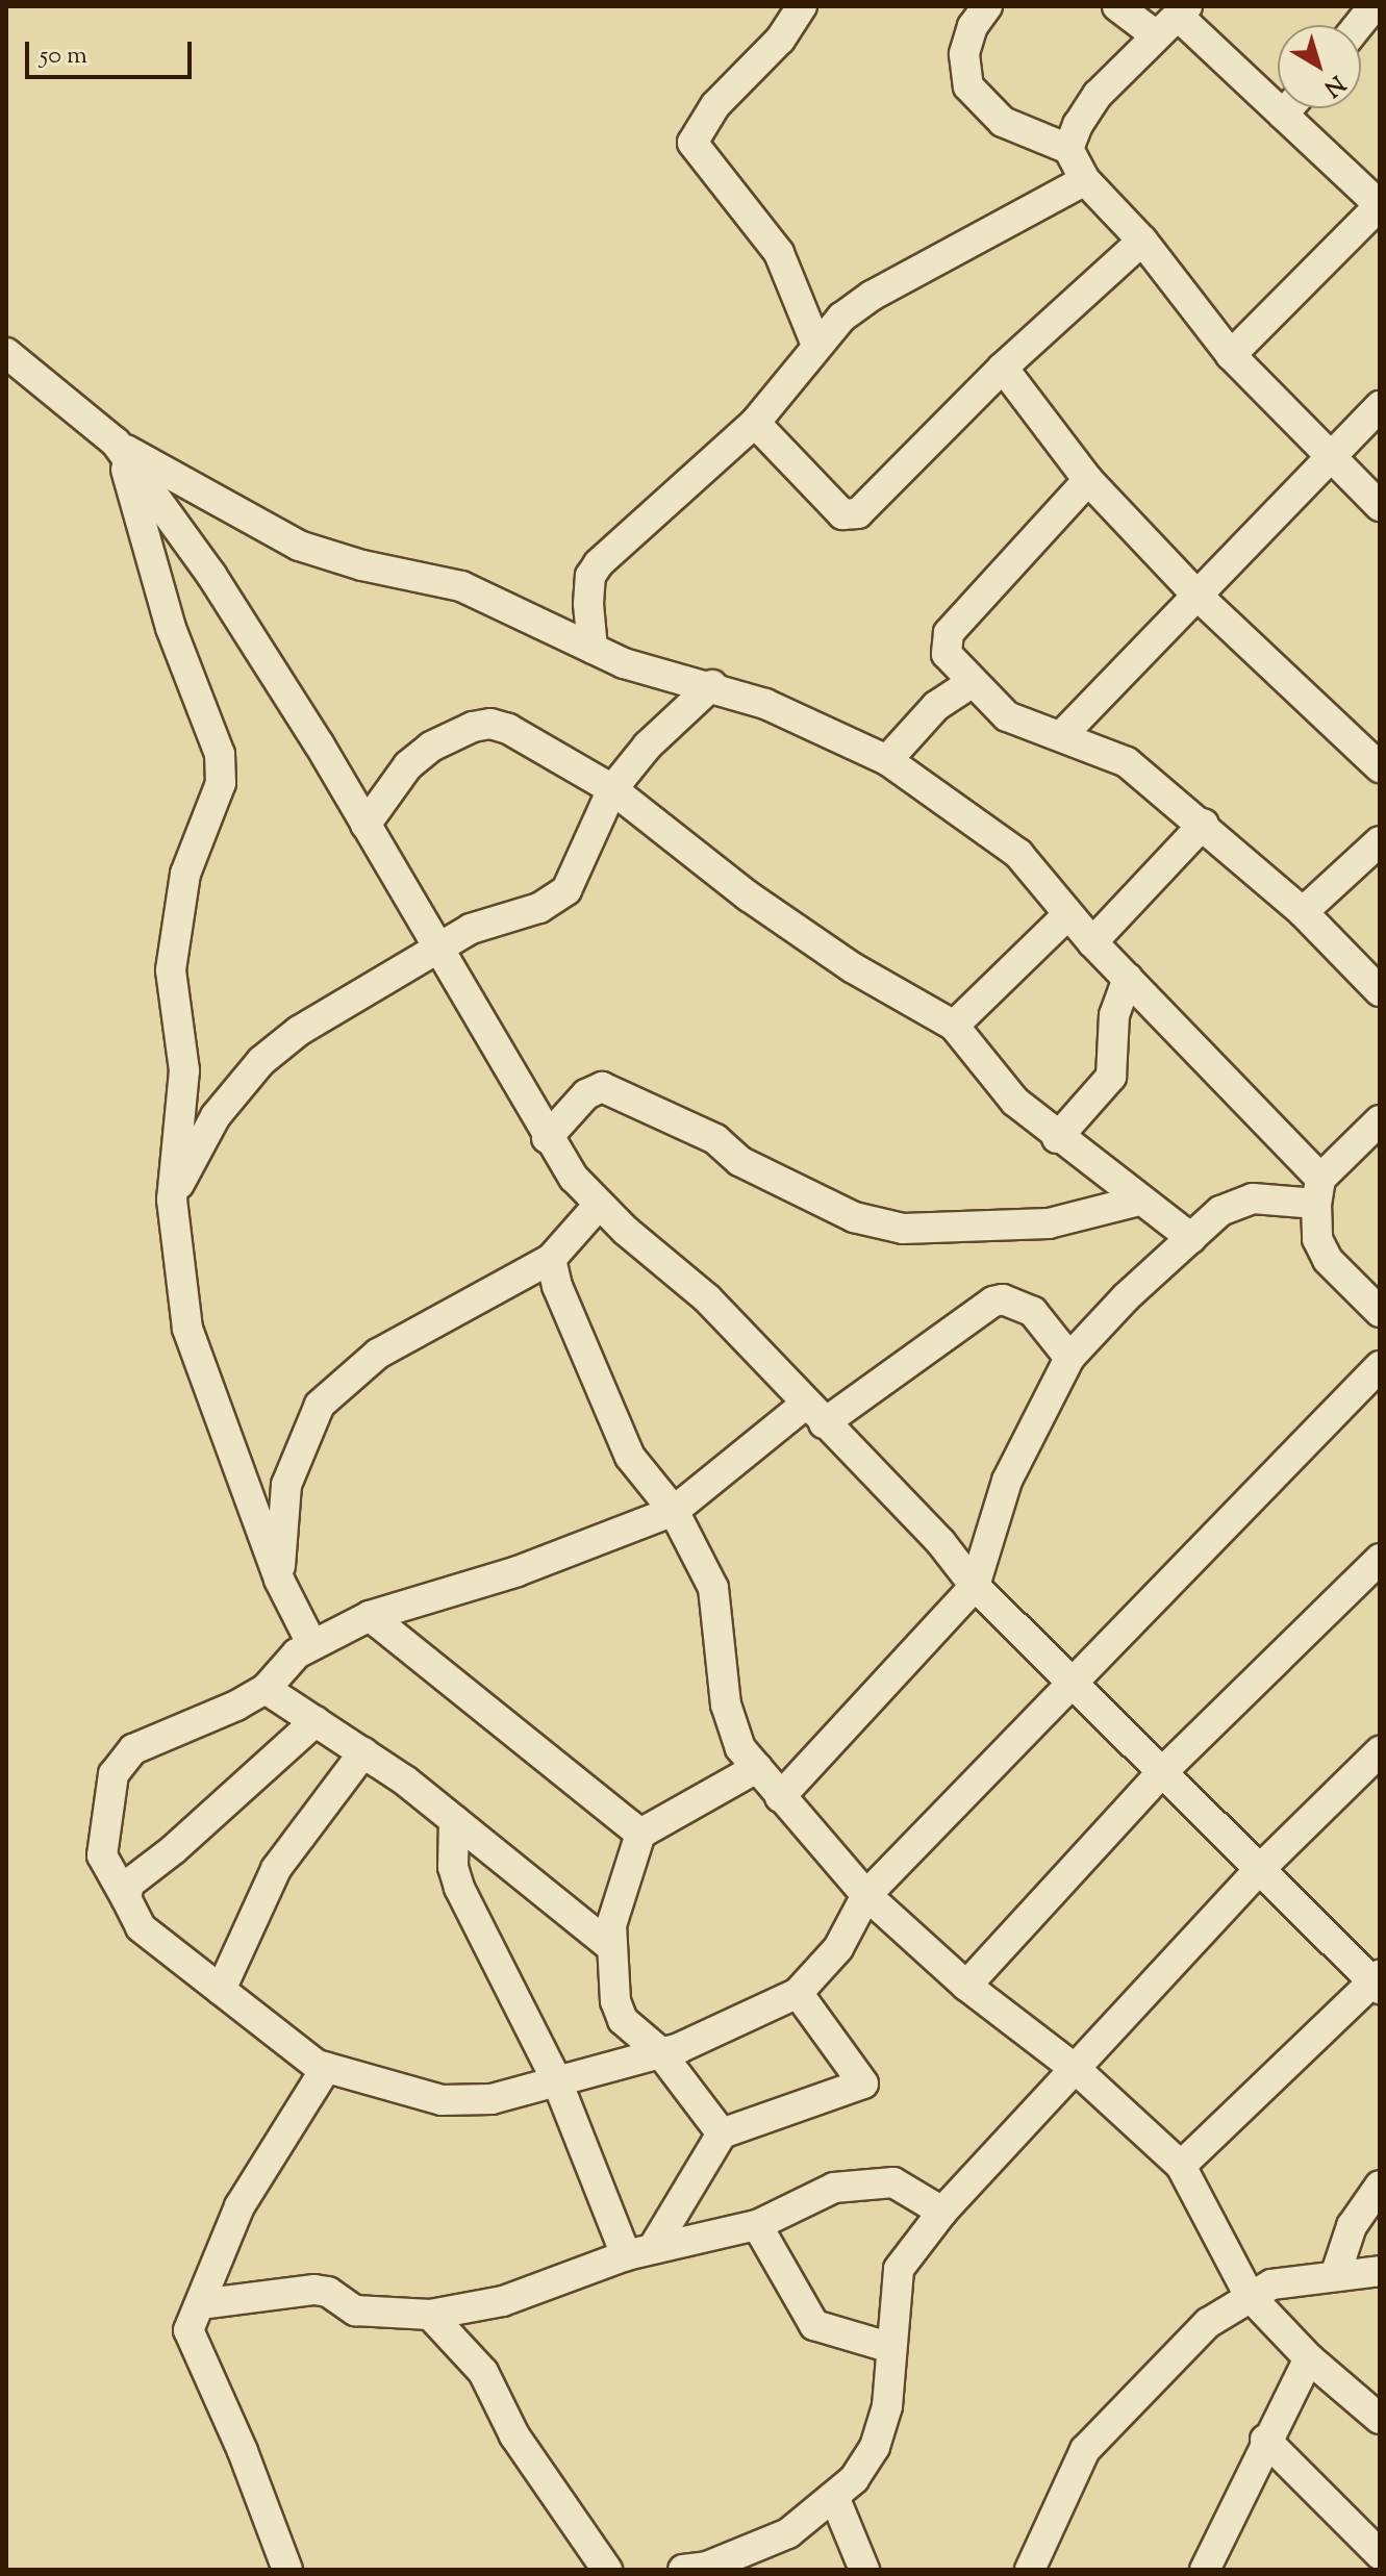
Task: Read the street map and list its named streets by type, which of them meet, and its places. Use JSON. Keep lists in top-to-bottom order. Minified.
{"scale_bar":"50 m","north":"bottom right"}
